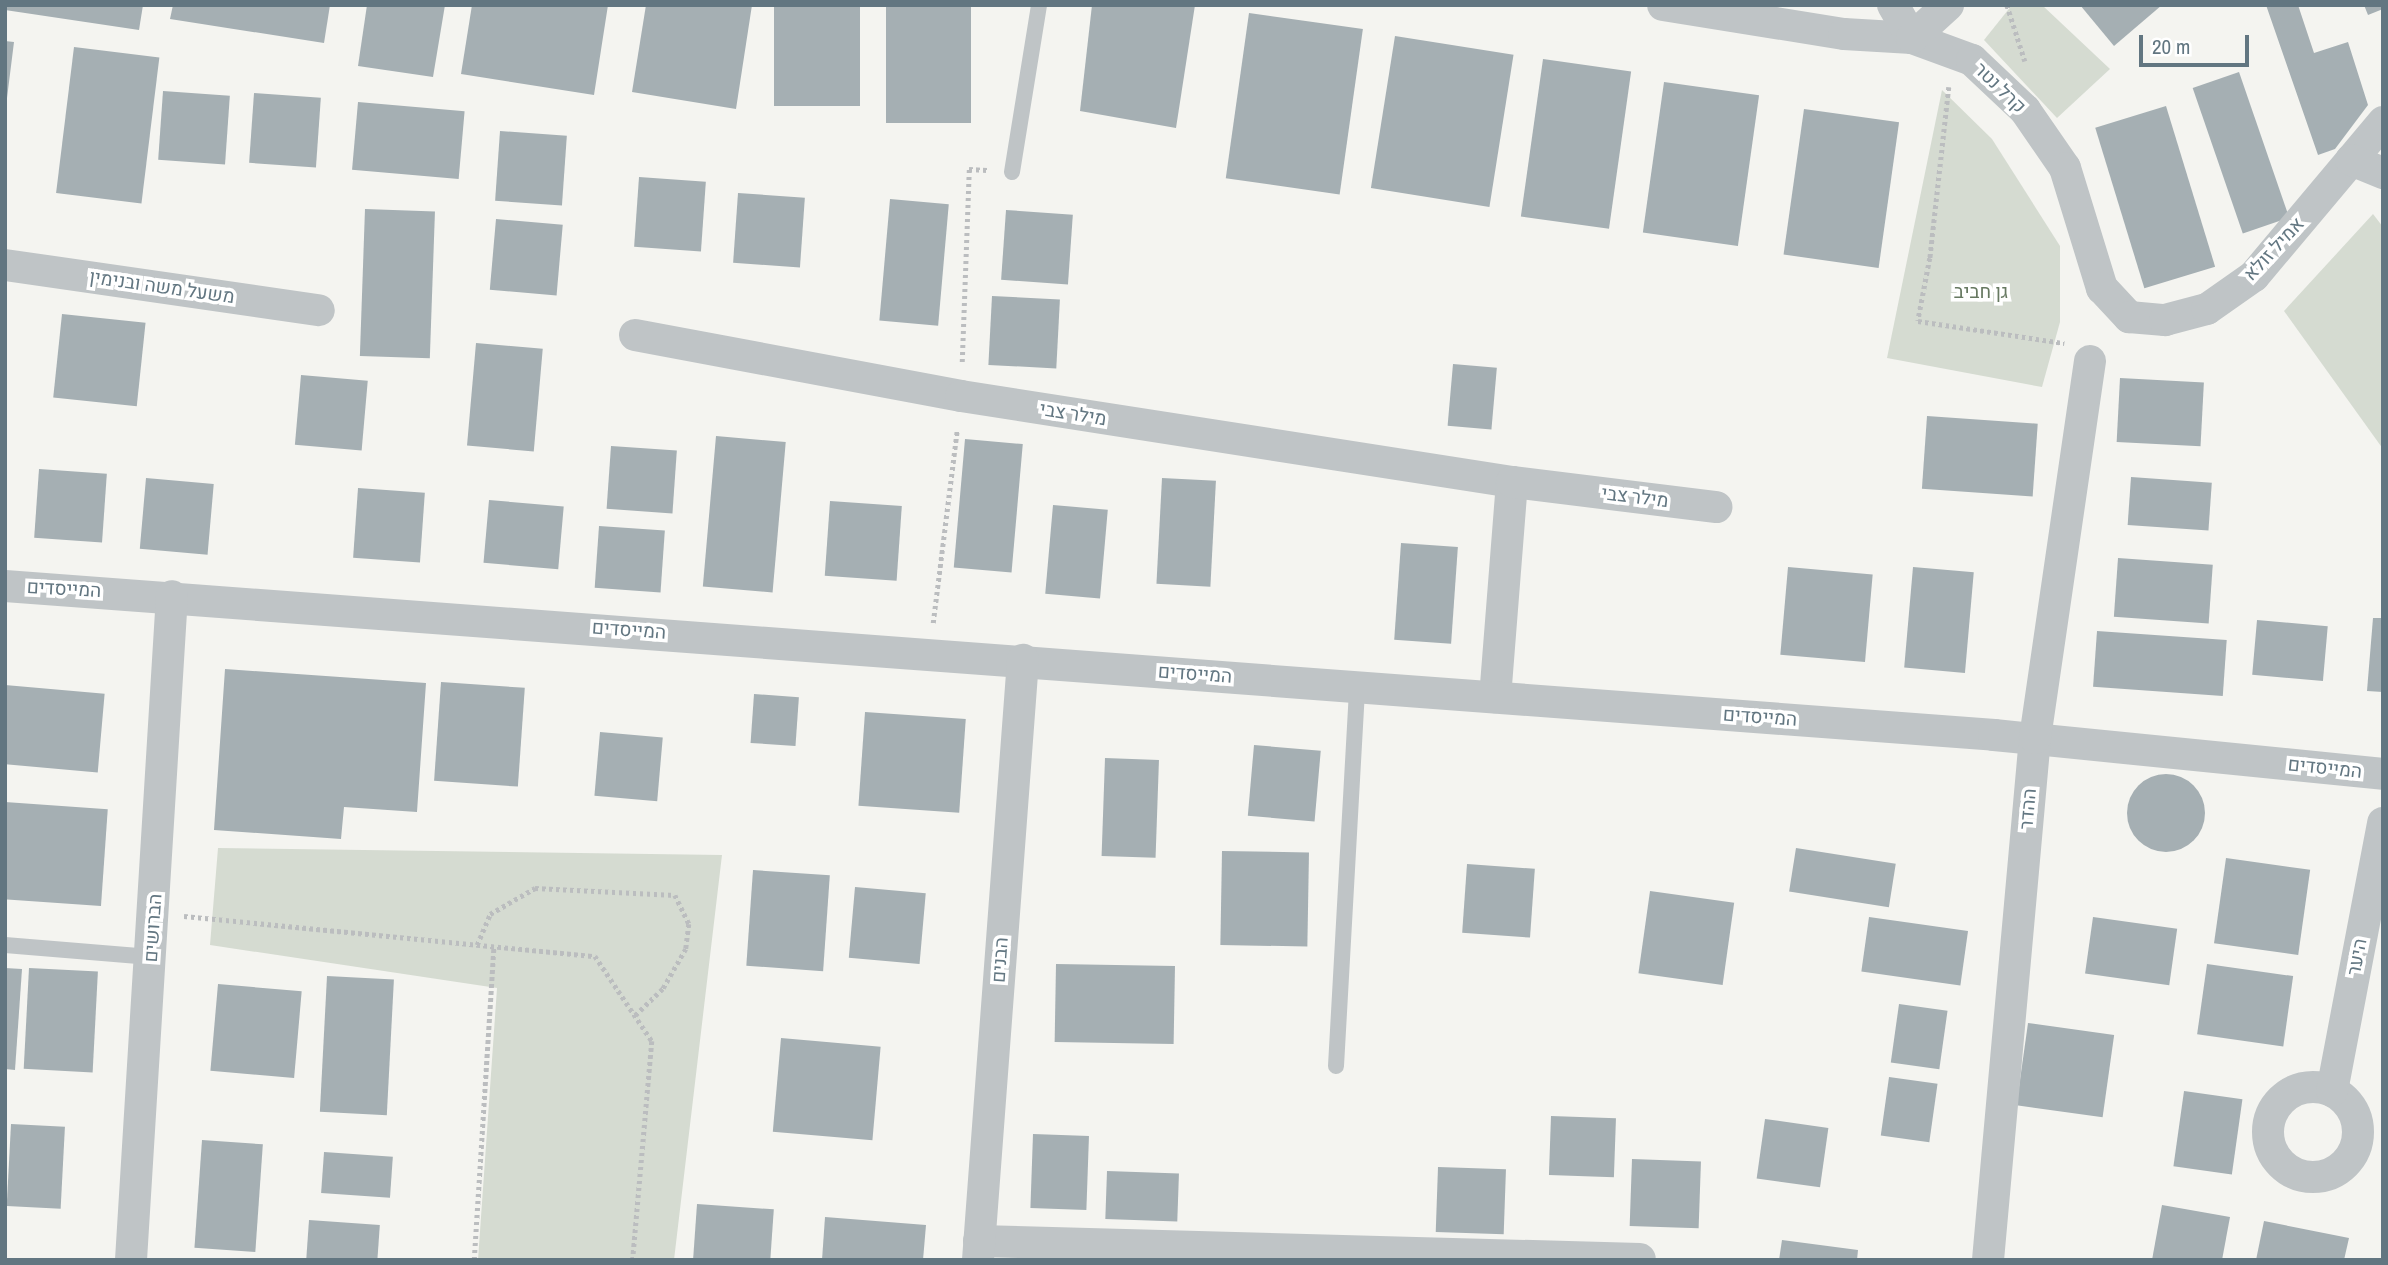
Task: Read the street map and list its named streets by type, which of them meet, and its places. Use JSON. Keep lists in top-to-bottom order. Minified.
{"streets":{"street":["קרל נטר","אמיל זולא","משעל משה ובנימין","מילר צבי","המייסדים","ההדר","הברושים","היער","הבנים"]},"crossings":[["קרל נטר","אמיל זולא"],["המייסדים","ההדר"],["המייסדים","הברושים"],["המייסדים","הבנים"]],"parks":["גן חביב"],"scale_bar":"20 m"}
